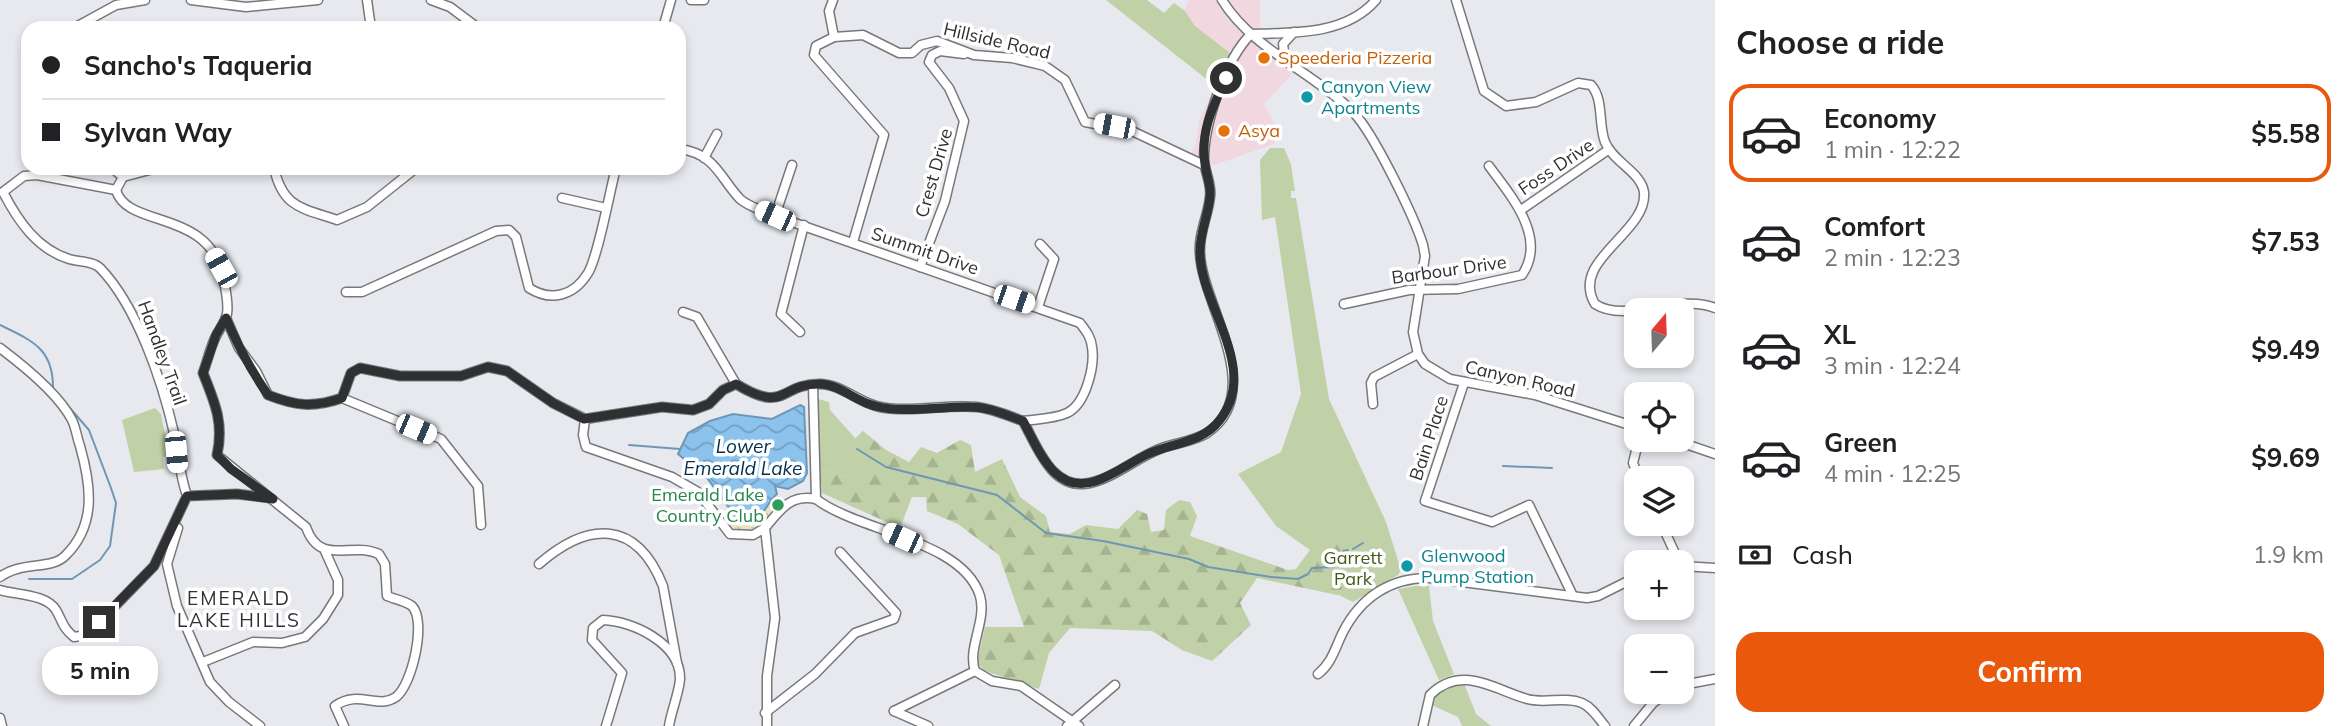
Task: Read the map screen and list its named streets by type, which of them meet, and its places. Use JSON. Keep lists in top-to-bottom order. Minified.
{"streets":{"street":["Hillside Road","Foss Drive","Crest Drive","Summit Drive","Barbour Drive","Handley Trail","Canyon Road","Bain Place"]},"crossings":[["Hillside Road","Crest Drive"],["Foss Drive","Barbour Drive"],["Crest Drive","Summit Drive"],["Canyon Road","Bain Place"]],"districts":["EMERALD LAKE HILLS"],"water":["Lower Emerald Lake"],"parks":["Garrett Park"],"places":["Speederia Pizzeria","Canyon View Apartments","Asya","Emerald Lake Country Club","Glenwood Pump Station"],"north":"top","page":{"heading":"Choose a ride","banner":["Sancho's Taqueria","Sylvan Way"],"list":[{"name":"Economy","note":"1 min · 12:22","value":"$5.58"},{"name":"Comfort","note":"2 min · 12:23","value":"$7.53"},{"name":"XL","note":"3 min · 12:24","value":"$9.49"},{"name":"Green","note":"4 min · 12:25","value":"$9.69"}],"map_buttons":["+","−"],"pay":["Cash","1.9 km"],"buttons":"Confirm","bubble":"5 min"}}
